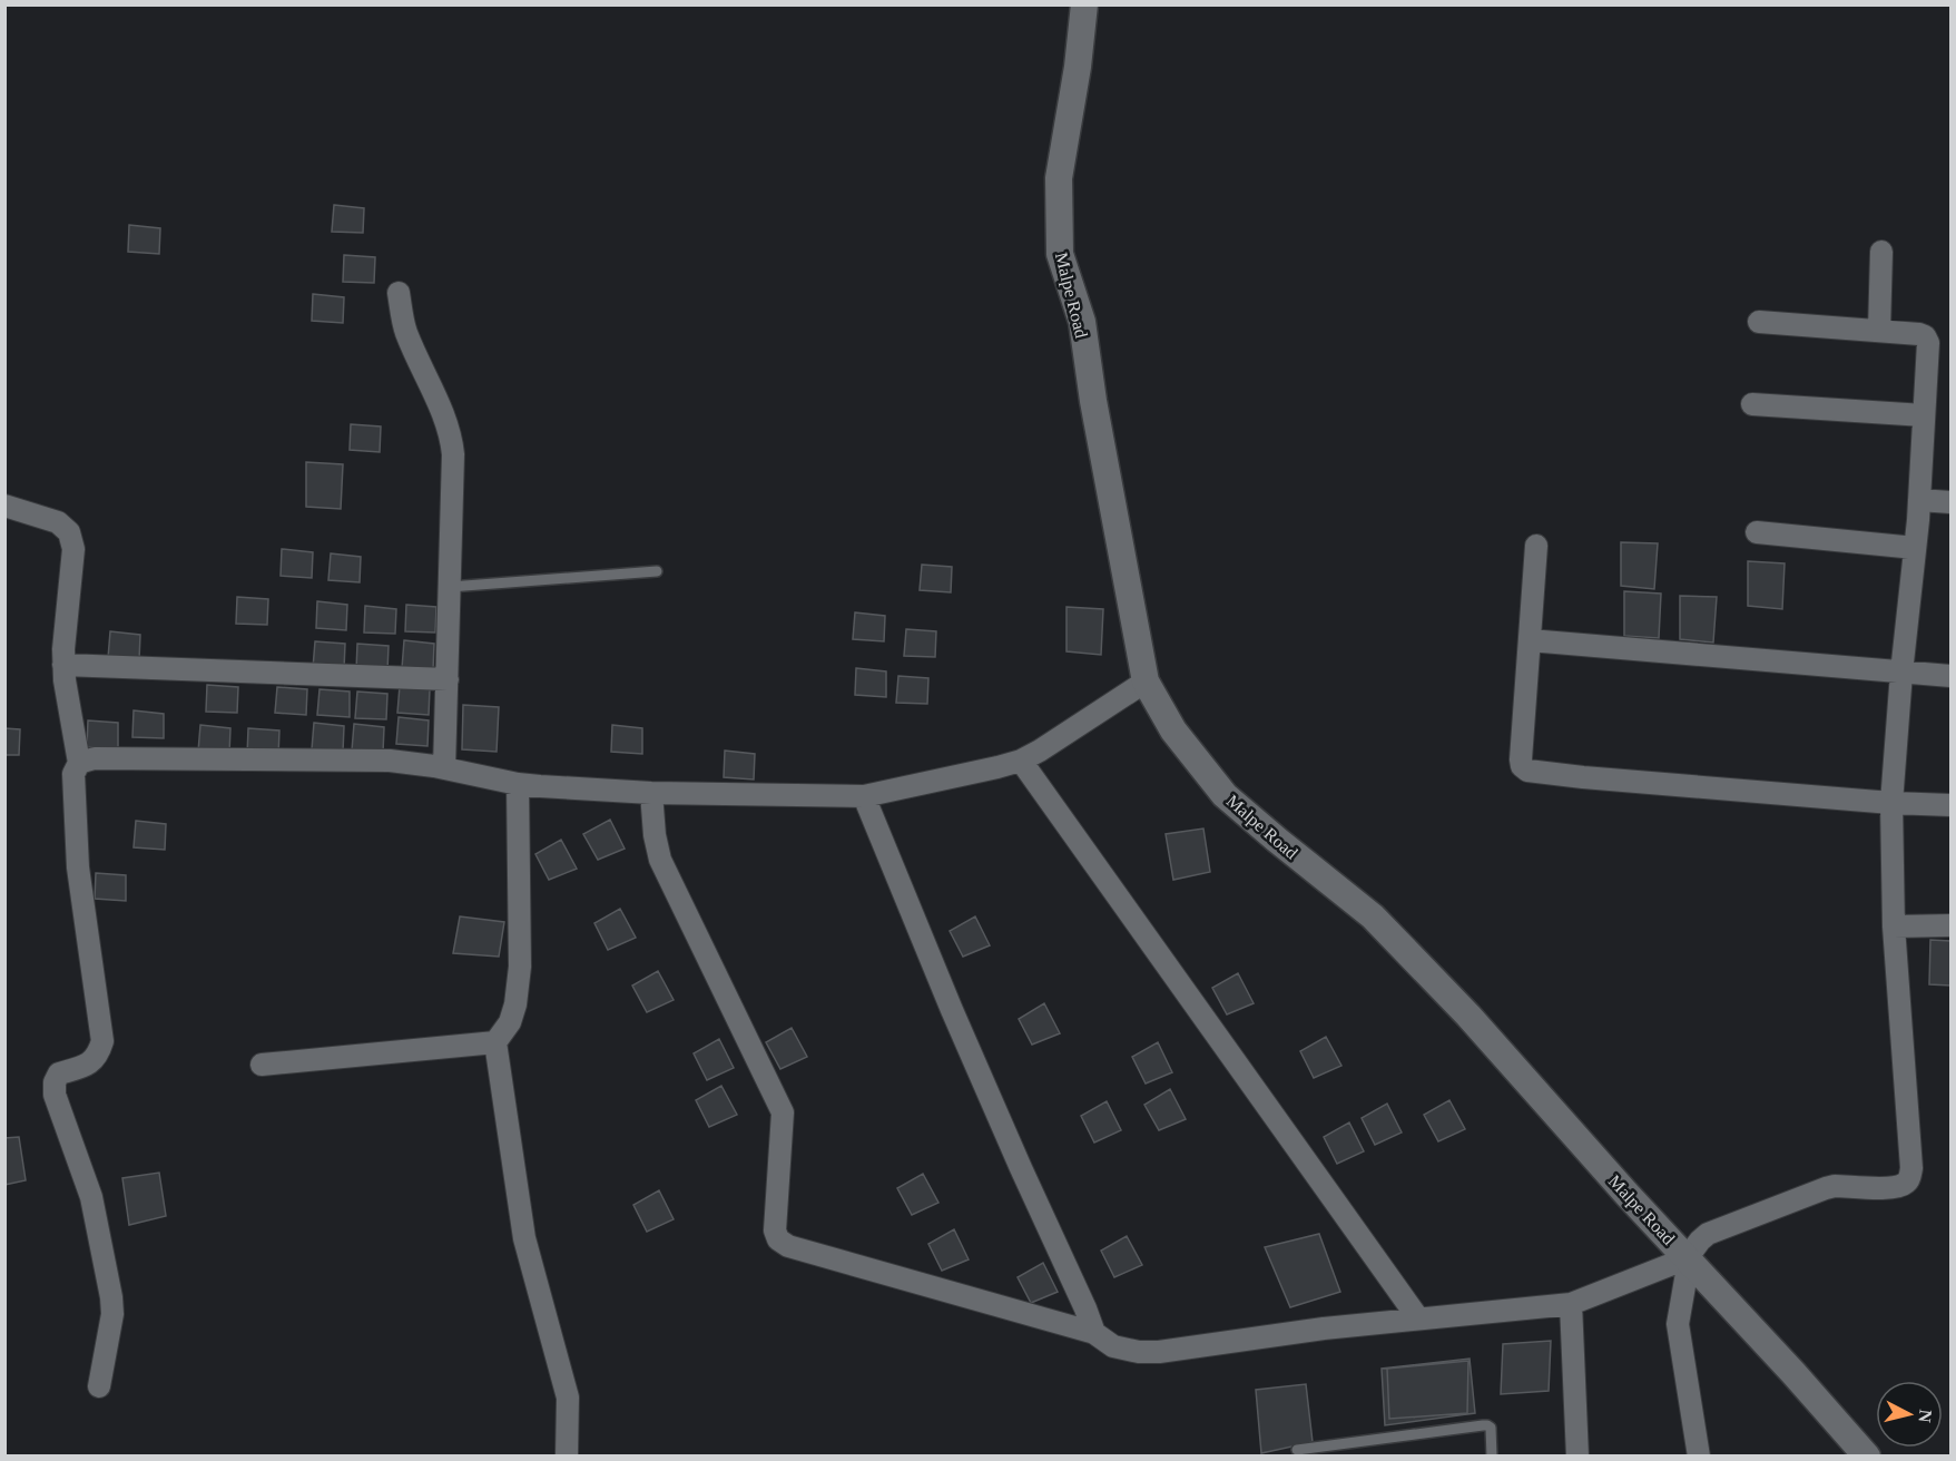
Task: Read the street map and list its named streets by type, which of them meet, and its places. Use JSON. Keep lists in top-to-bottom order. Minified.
{"streets":{"street":["Malpe Road"]},"north":"right"}
